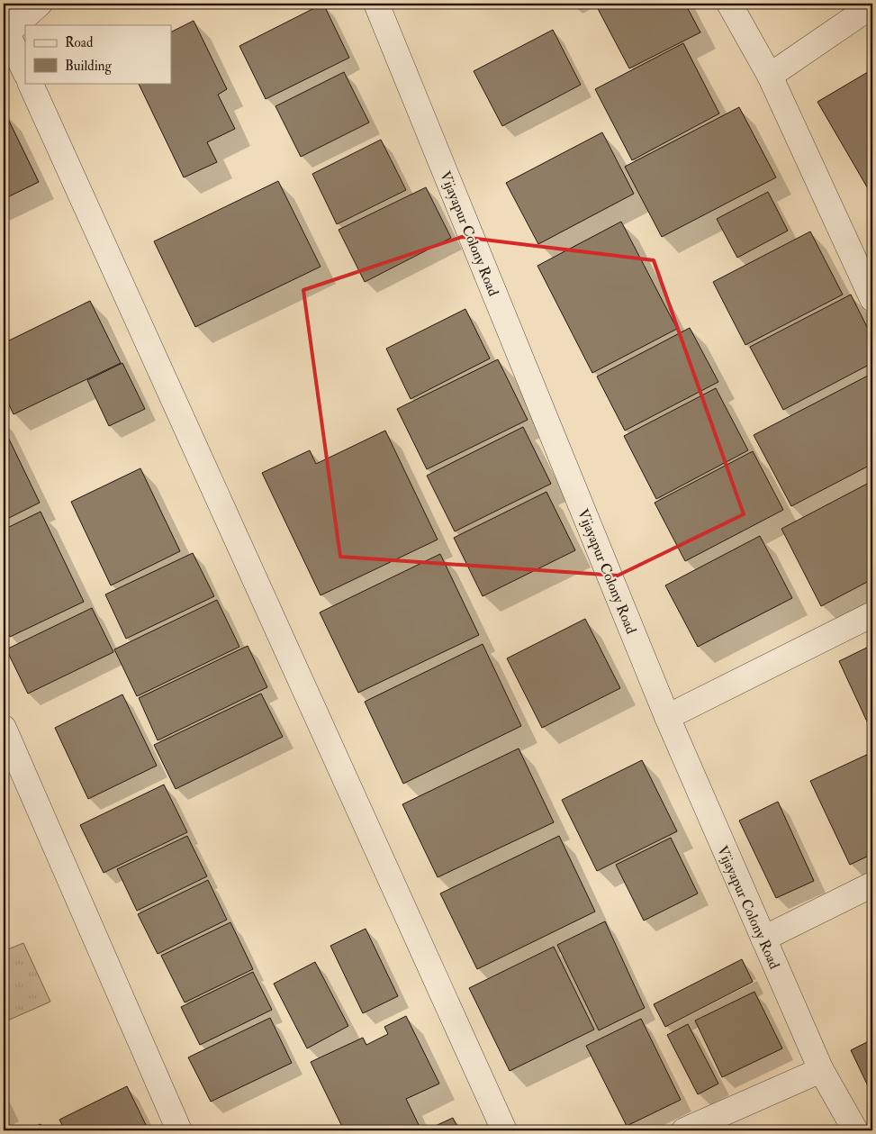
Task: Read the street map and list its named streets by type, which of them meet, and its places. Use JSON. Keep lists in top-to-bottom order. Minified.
{"streets":{"street":["Vijayapur Colony Road"]},"legend":["Road","Building"]}
